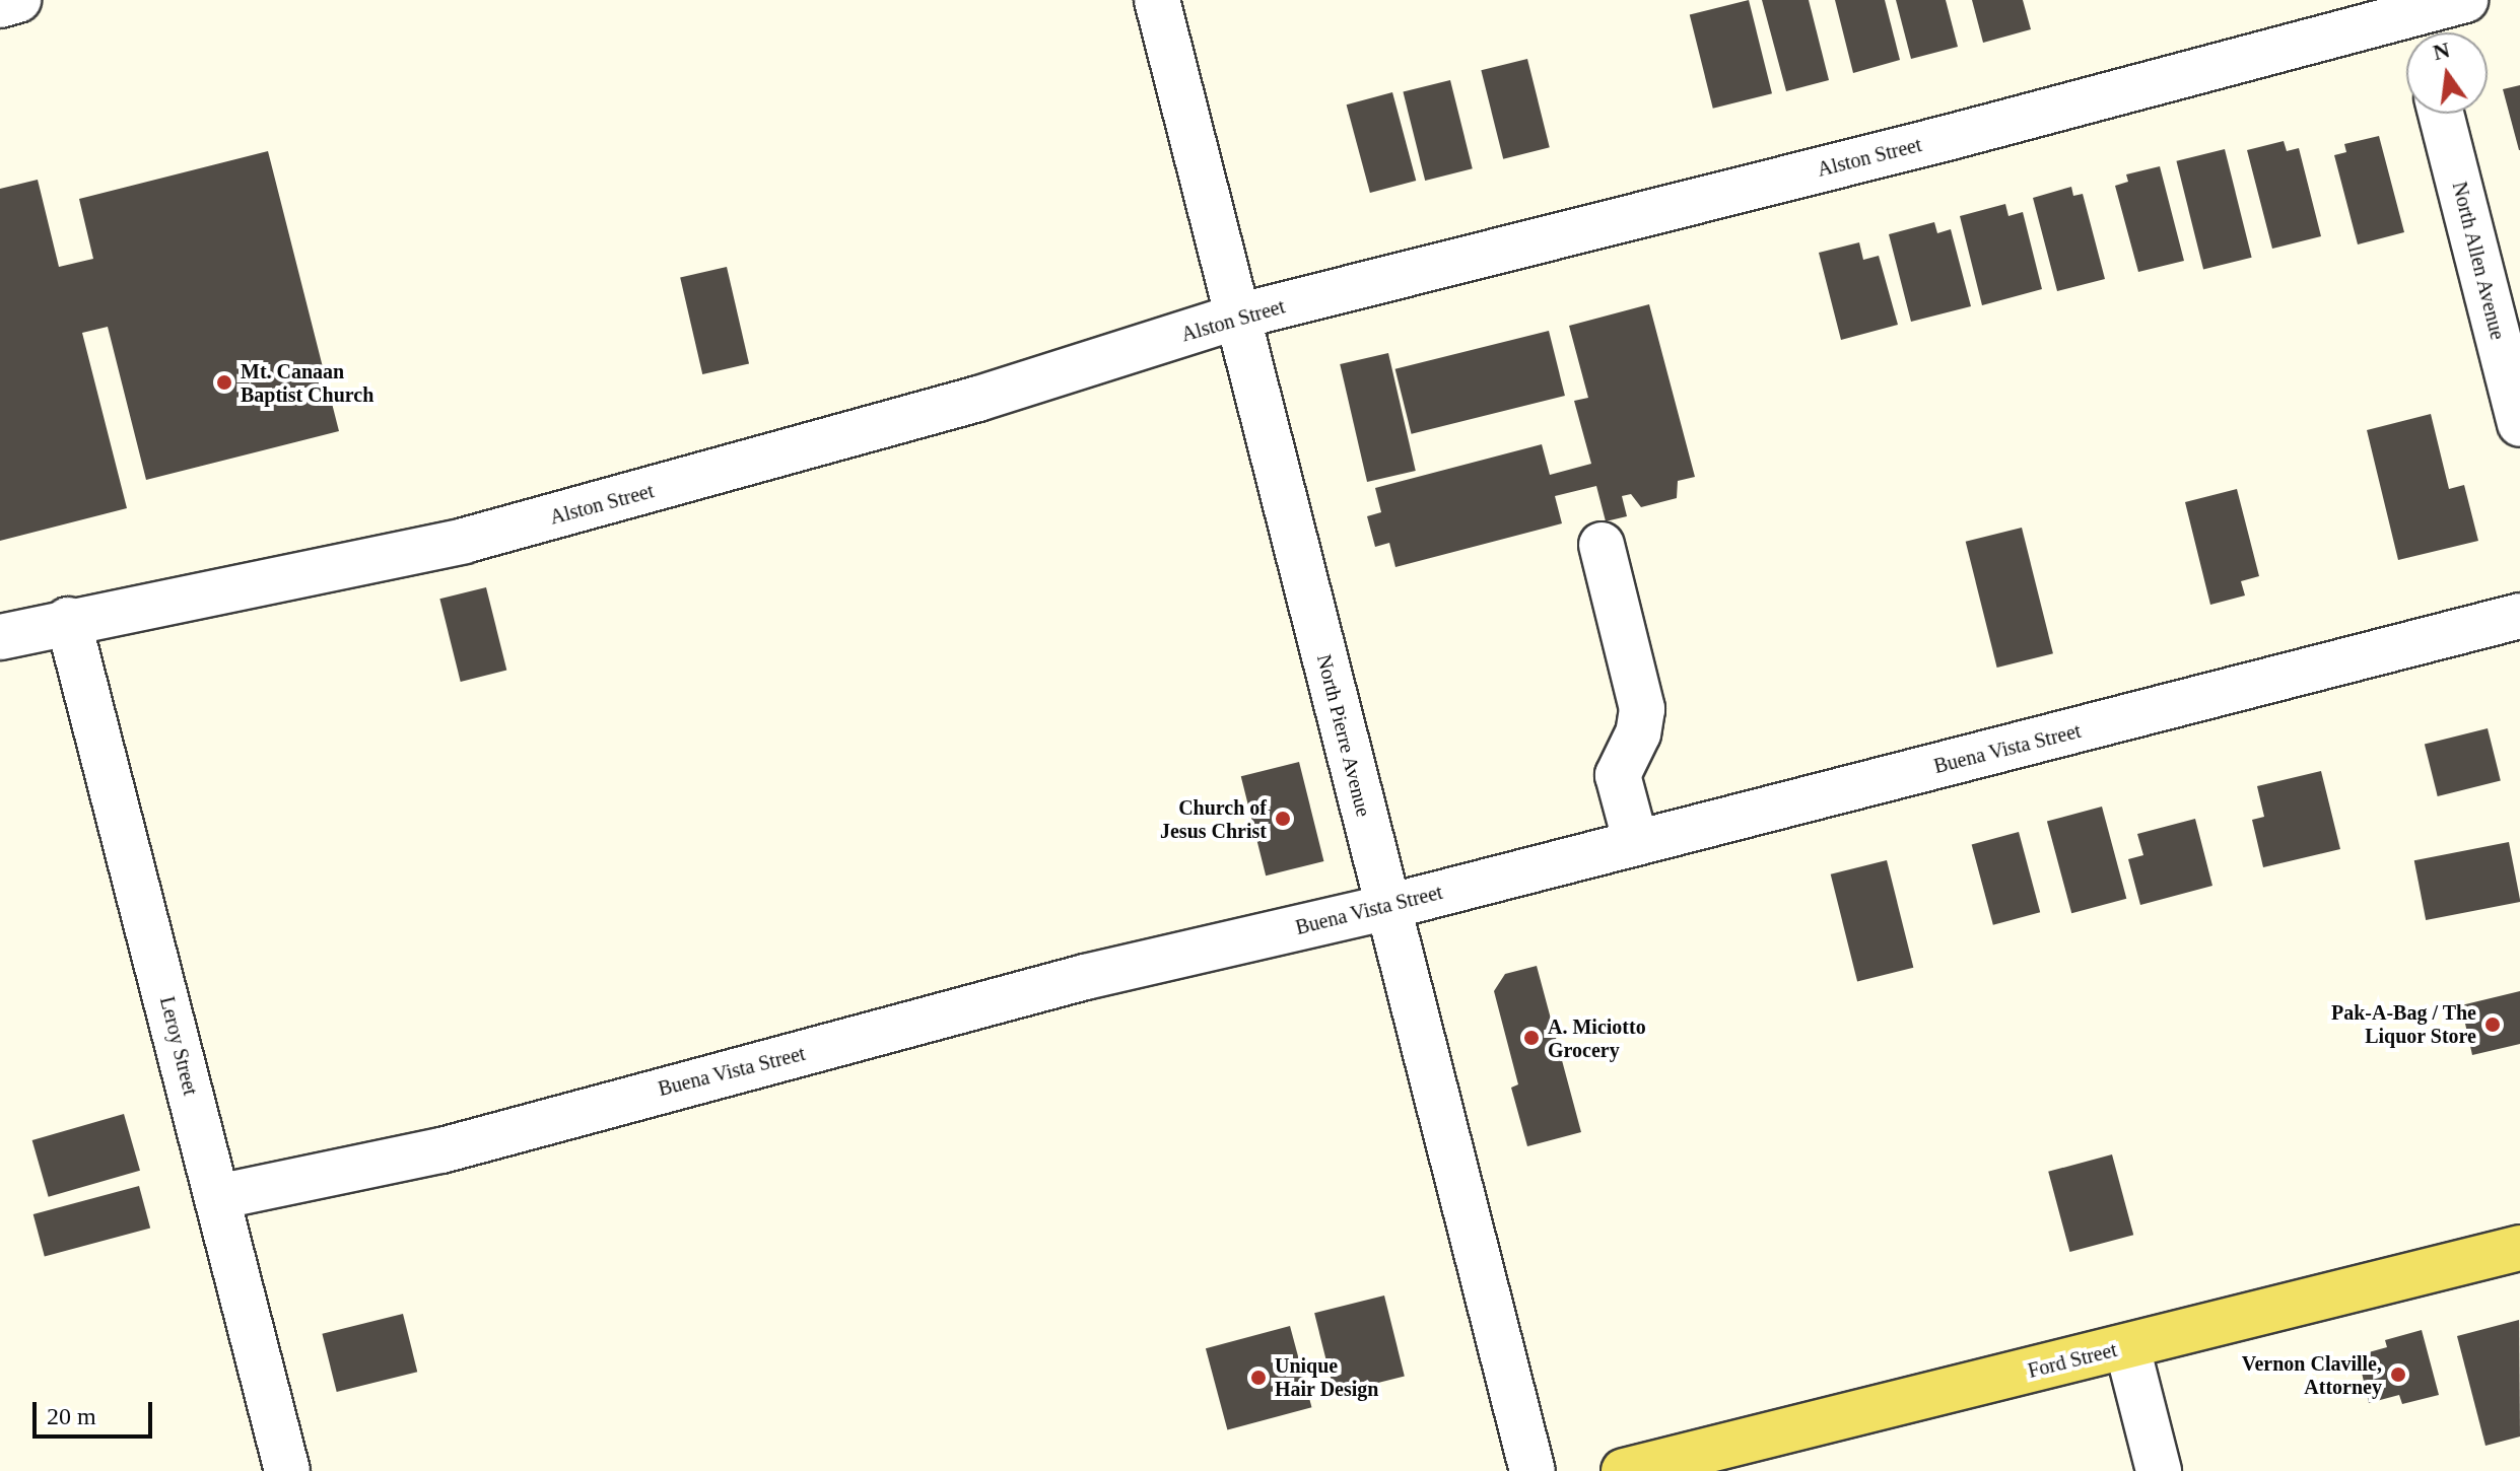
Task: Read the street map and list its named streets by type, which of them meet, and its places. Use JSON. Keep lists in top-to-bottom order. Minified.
{"streets":{"main road":["Ford Street"],"street":["Alston Street","North Allen Avenue","North Pierre Avenue","Buena Vista Street","Leroy Street"]},"crossings":[["Alston Street","North Pierre Avenue"],["Alston Street","Leroy Street"],["North Pierre Avenue","Buena Vista Street"],["Buena Vista Street","Leroy Street"]],"places":["Mt. Canaan Baptist Church","Church of Jesus Christ","Pak-A-Bag / The Liquor Store","A. Miciotto Grocery","Vernon Claville, Attorney","Unique Hair Design"],"scale_bar":"20 m","north":"top"}
